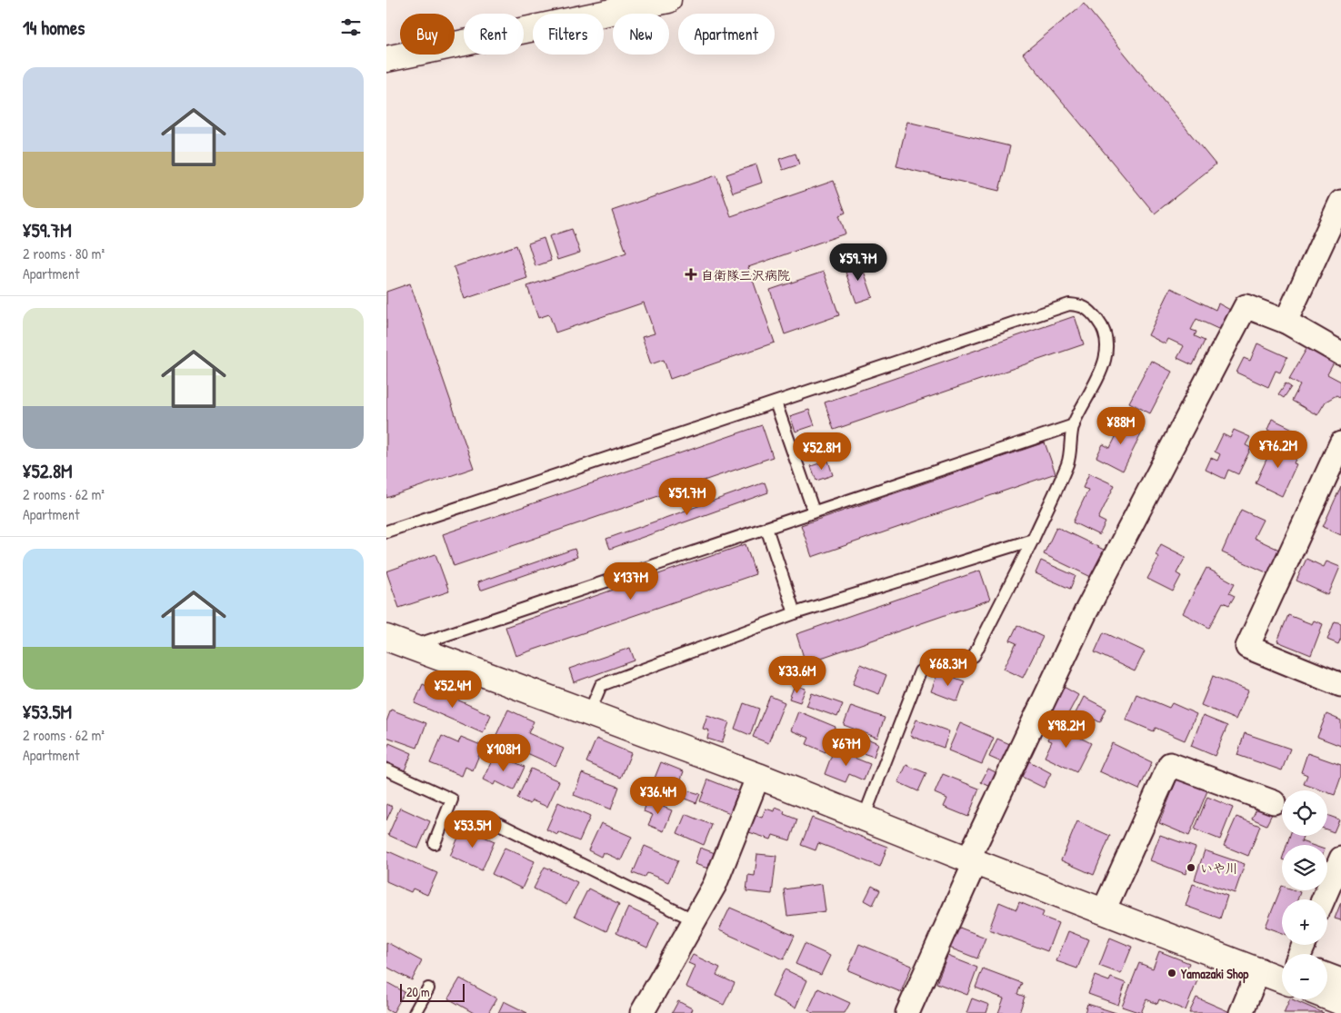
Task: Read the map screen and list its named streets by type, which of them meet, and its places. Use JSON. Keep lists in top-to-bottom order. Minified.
{"places":{"health":["自衛隊三沢病院"],"other":["いや川","Yamazaki Shop"]},"scale_bar":"20 m","page":{"heading":"14 homes","chip":["Buy","Rent","Filters","New","Apartment"],"list":[{"name":"¥59.7M","note":"2 rooms · 80 m² · Apartment"},{"name":"¥52.8M","note":"2 rooms · 62 m² · Apartment"},{"name":"¥53.5M","note":"2 rooms · 62 m² · Apartment"}],"price":["¥59.7M","¥88M","¥76.2M","¥52.8M","¥51.7M","¥137M","¥68.3M","¥33.6M","¥52.4M","¥98.2M","¥67M","¥108M","¥36.4M","¥53.5M"],"map_buttons":["+","−"],"scale":"20 m"}}
